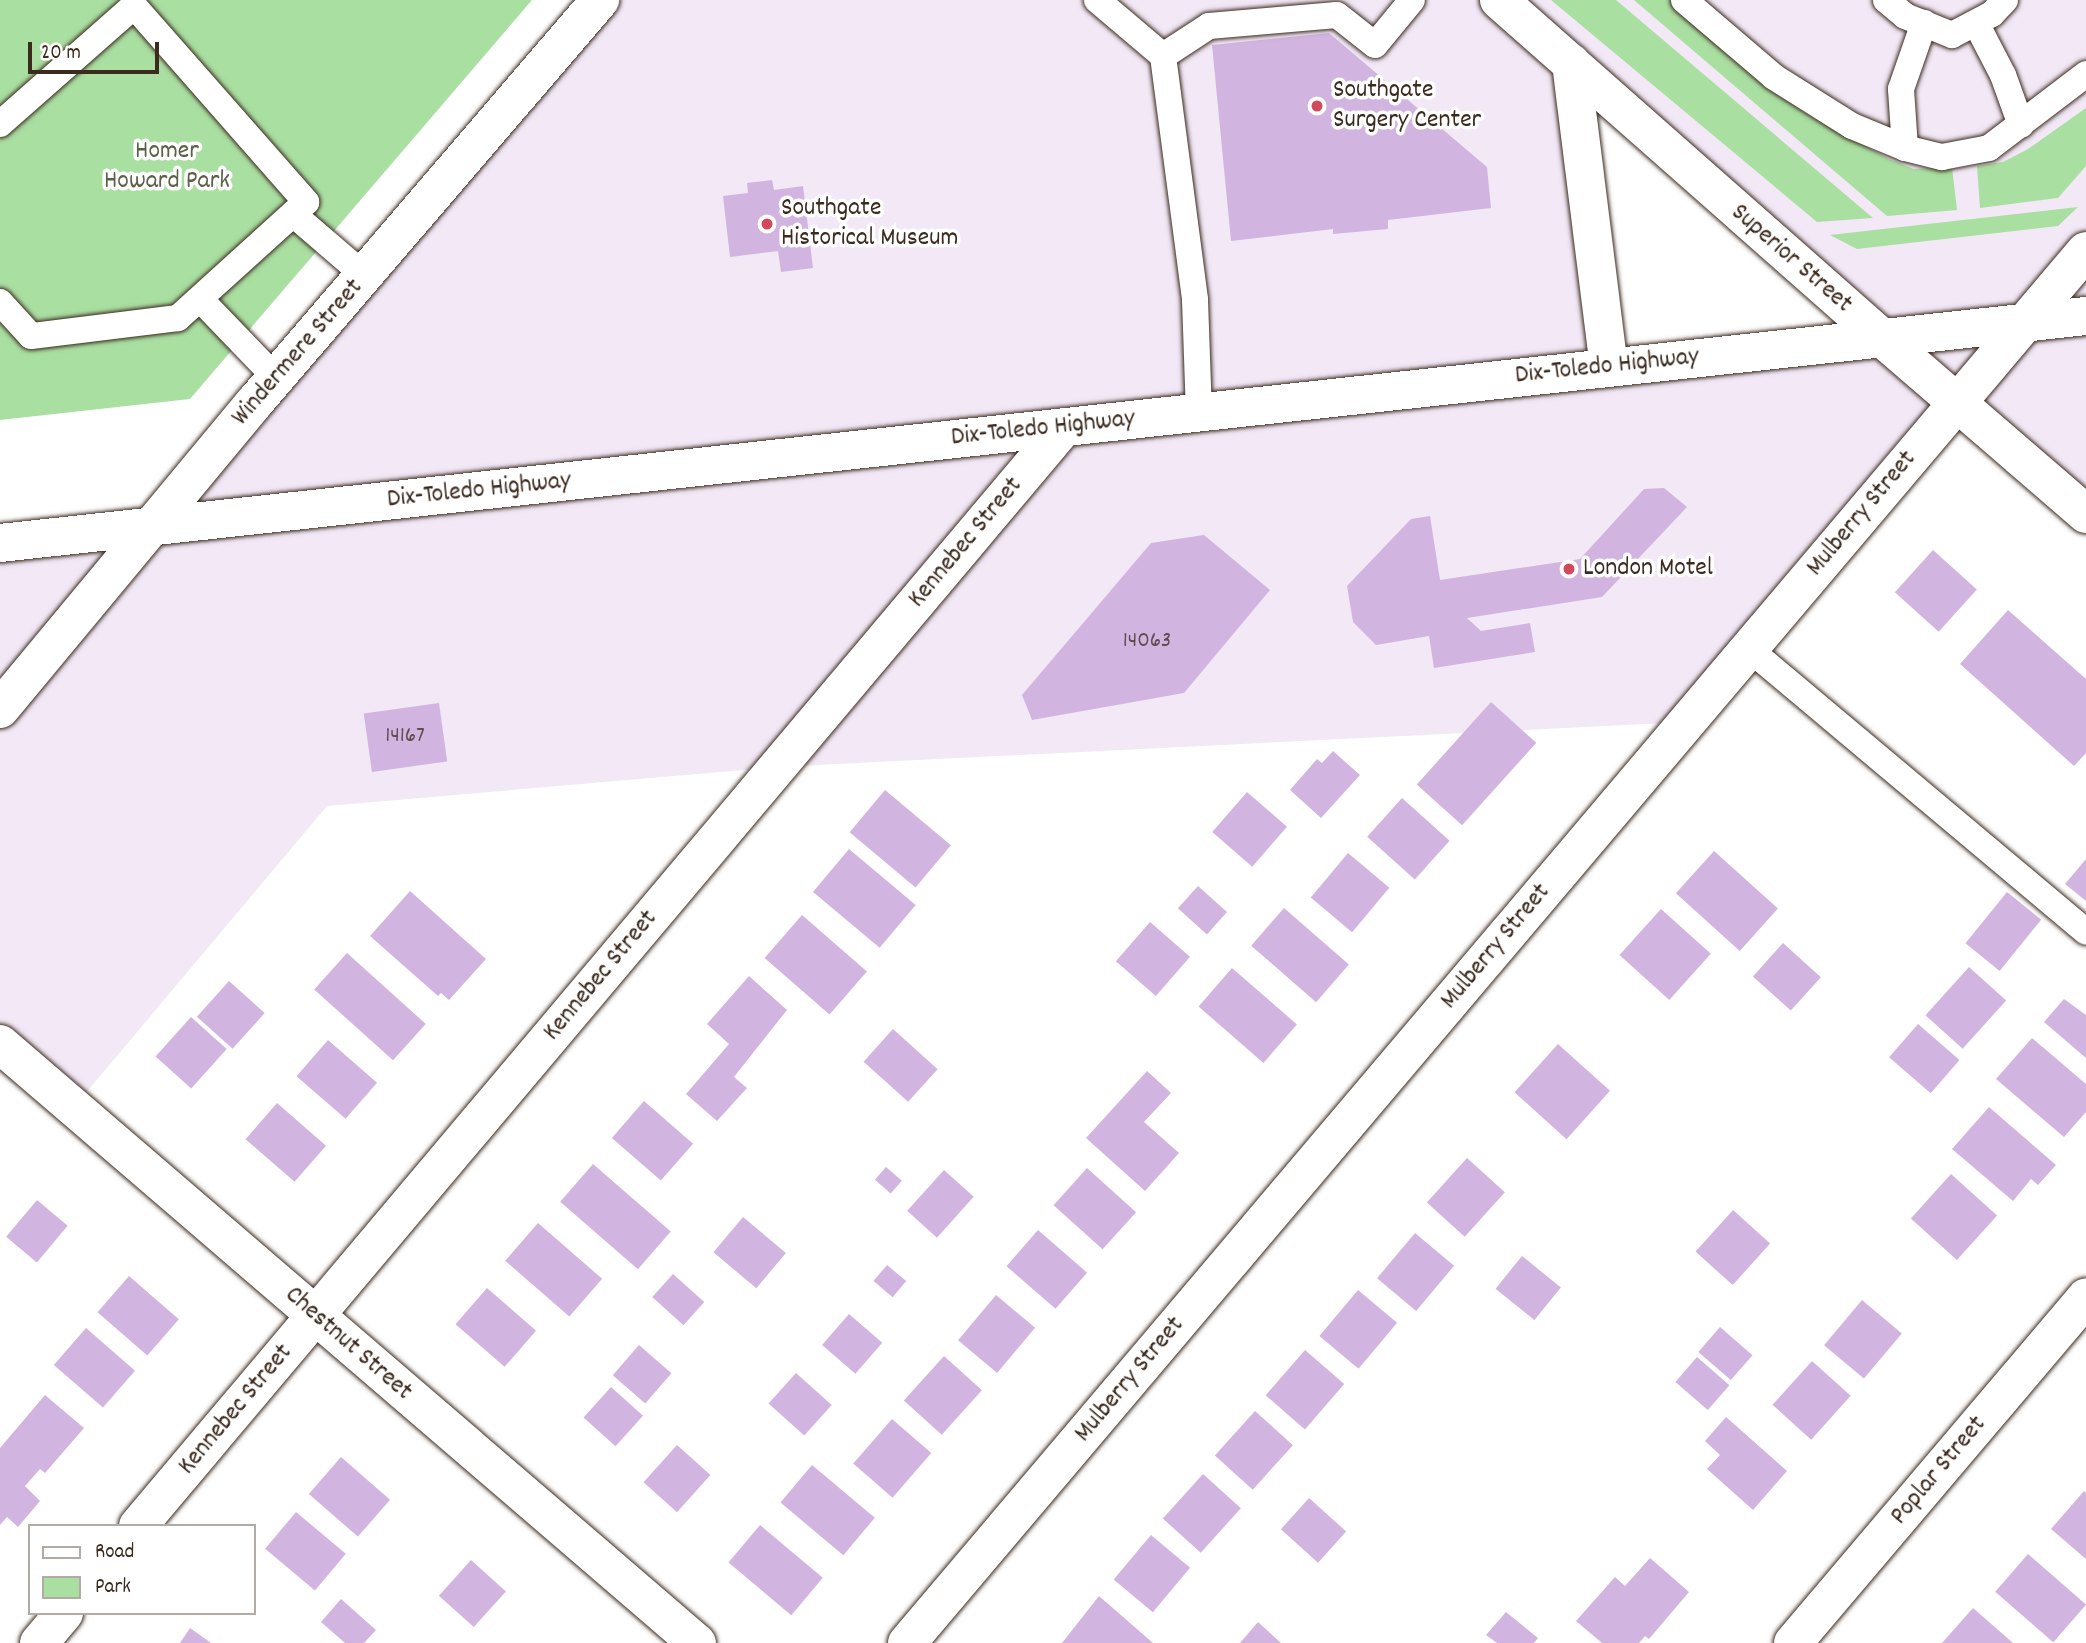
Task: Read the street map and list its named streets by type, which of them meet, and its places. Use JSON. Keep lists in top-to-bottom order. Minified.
{"streets":{"street":["Superior Street","Windermere Street","Dix-Toledo Highway","Mulberry Street","Kennebec Street","Chestnut Street","Poplar Street"]},"crossings":[["Superior Street","Dix-Toledo Highway"],["Superior Street","Mulberry Street"],["Windermere Street","Dix-Toledo Highway"],["Dix-Toledo Highway","Mulberry Street"],["Dix-Toledo Highway","Kennebec Street"],["Kennebec Street","Chestnut Street"]],"parks":["Homer Howard Park"],"places":["Southgate Surgery Center","Southgate Historical Museum","London Motel"],"house_numbers":["14063","14167"],"legend":["Road","Park"],"scale_bar":"20 m"}
